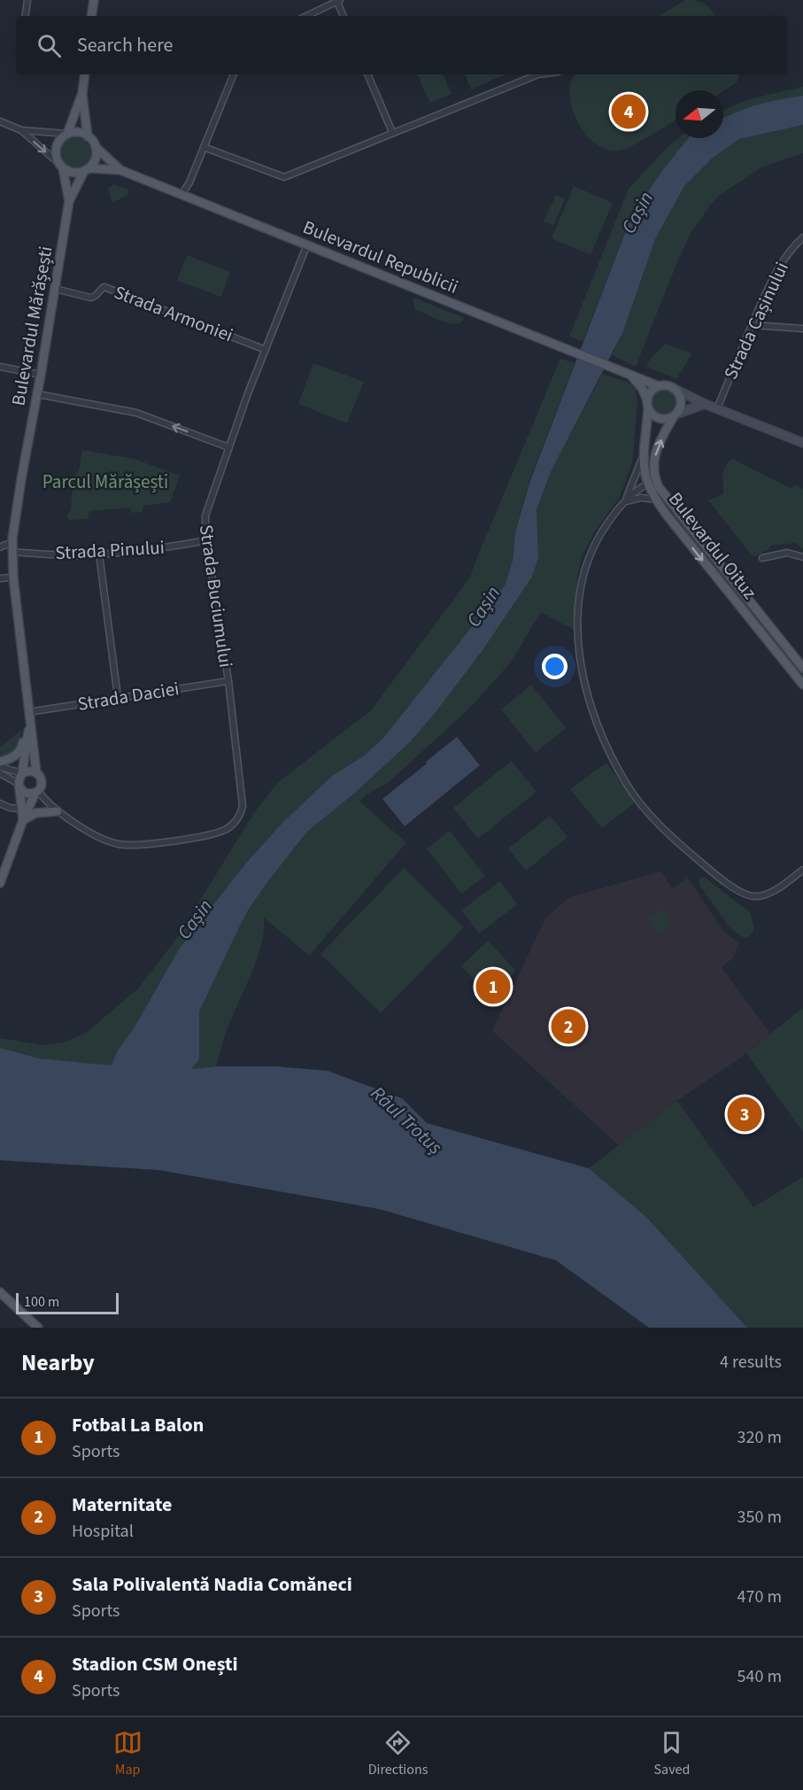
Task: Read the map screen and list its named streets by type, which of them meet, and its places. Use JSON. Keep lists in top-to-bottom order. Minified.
{"streets":{"main road":["Bulevardul Republicii","Bulevardul Mărășești","Bulevardul Oituz"],"street":["Strada Armoniei","Strada Cașinului","Strada Pinului","Strada Buciumului","Strada Daciei"]},"crossings":[["Bulevardul Republicii","Bulevardul Oituz"],["Bulevardul Republicii","Strada Buciumului"],["Strada Armoniei","Bulevardul Mărășești"],["Strada Armoniei","Strada Buciumului"],["Bulevardul Mărășești","Strada Pinului"],["Bulevardul Mărășești","Strada Daciei"],["Strada Pinului","Strada Buciumului"],["Strada Buciumului","Strada Daciei"]],"water":["Cașin","Râul Trotuș"],"parks":["Parcul Mărășești"],"scale_bar":"100 m","north":"left","page":{"search":"Search here","pins":["4","1","2","3"],"scale":"100 m","heading":["Nearby","4 results"],"list":[{"mark":"1","name":"Fotbal La Balon","note":"Sports","value":"320 m"},{"mark":"2","name":"Maternitate","note":"Hospital","value":"350 m"},{"mark":"3","name":"Sala Polivalentă Nadia Comăneci","note":"Sports","value":"470 m"},{"mark":"4","name":"Stadion CSM Onești","note":"Sports","value":"540 m"}],"nav":["Map","Directions","Saved"]}}
